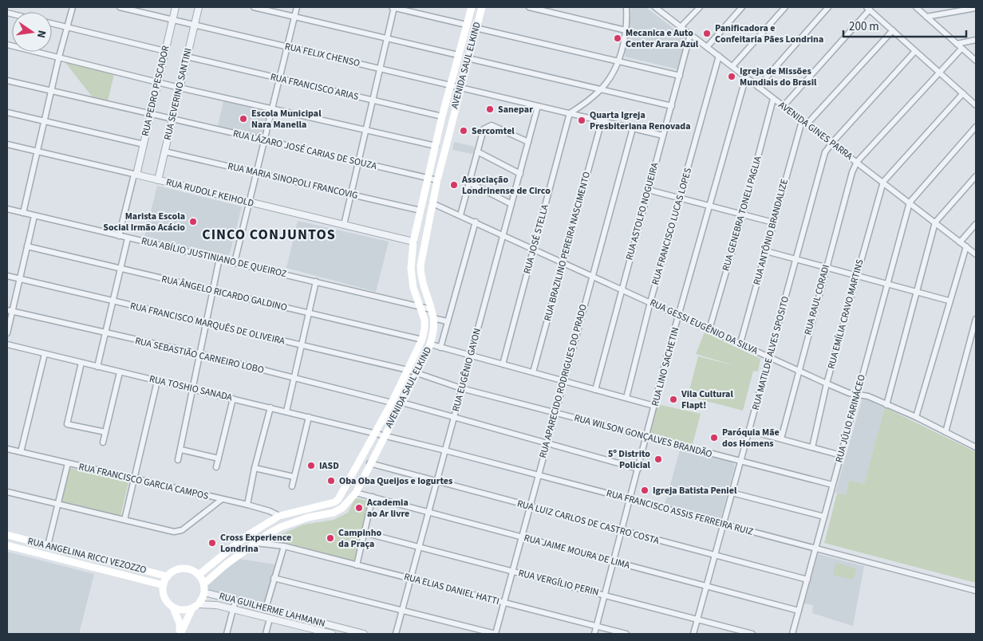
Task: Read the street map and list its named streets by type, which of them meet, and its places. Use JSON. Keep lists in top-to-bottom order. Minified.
{"streets":{"main road":["AVENIDA SAUL ELKIND","RUA ANGELINA RICCI VEZOZZO"],"street":["RUA FELIX CHENSO","RUA FRANCISCO ARIAS","RUA PEDRO PESCADOR","RUA SEVERINO SANTINI","AVENIDA GINES PARRA","RUA LÁZARO JOSÉ CARIAS DE SOUZA","RUA MARIA SINOPOLI FRANCOVIG","RUA RUDOLF KEIHOLD","RUA ASTOLFO NOGUEIRA","RUA GENEBRA TONELI PAGLIA","RUA FRANCISCO LUCAS LOPES","RUA ANTÔNIO BRANDALIZE","RUA JOSÉ STELLA","RUA BRAZILINO PEREIRA NASCIMENTO","RUA ABÍLIO JUSTINIANO DE QUEIROZ","RUA ÂNGELO RICARDO GALDINO","RUA RAUL CORADI","RUA EMÍLIA CRAVO MARTINS","RUA FRANCISCO MARQUÊS DE OLIVEIRA","RUA GESSI EUGÊNIO DA SILVA","RUA MATILDE ALVES SPOSITO","RUA SEBASTIÃO CARNEIRO LOBO","RUA LINO SACHETIN","RUA EUGÊNIO GAYON","RUA APARECIDO RODRIGUES DO PRADO","RUA TOSHIO SANADA","RUA JÚLIO FARINÁCEO","RUA WILSON GONÇALVES BRANDÃO","RUA FRANCISCO GARCIA CAMPOS","RUA FRANCISCO ASSIS FERREIRA RUIZ","RUA LUIZ CARLOS DE CASTRO COSTA","RUA JAIME MOURA DE LIMA","RUA VERGÍLIO PERIN","RUA ELIAS DANIEL HATTI","RUA GUILHERME LAHMANN"]},"crossings":[["RUA FELIX CHENSO","AVENIDA SAUL ELKIND"],["RUA FELIX CHENSO","RUA PEDRO PESCADOR"],["RUA FELIX CHENSO","RUA SEVERINO SANTINI"],["RUA FELIX CHENSO","RUA ASTOLFO NOGUEIRA"],["RUA FELIX CHENSO","RUA JOSÉ STELLA"],["RUA FELIX CHENSO","RUA BRAZILINO PEREIRA NASCIMENTO"],["RUA FELIX CHENSO","RUA EUGÊNIO GAYON"],["RUA FELIX CHENSO","RUA APARECIDO RODRIGUES DO PRADO"],["AVENIDA SAUL ELKIND","RUA FRANCISCO ARIAS"],["AVENIDA SAUL ELKIND","RUA LÁZARO JOSÉ CARIAS DE SOUZA"],["AVENIDA SAUL ELKIND","RUA MARIA SINOPOLI FRANCOVIG"],["AVENIDA SAUL ELKIND","RUA RUDOLF KEIHOLD"],["AVENIDA SAUL ELKIND","RUA ABÍLIO JUSTINIANO DE QUEIROZ"],["AVENIDA SAUL ELKIND","RUA ÂNGELO RICARDO GALDINO"],["AVENIDA SAUL ELKIND","RUA FRANCISCO MARQUÊS DE OLIVEIRA"],["AVENIDA SAUL ELKIND","RUA GESSI EUGÊNIO DA SILVA"],["AVENIDA SAUL ELKIND","RUA SEBASTIÃO CARNEIRO LOBO"],["AVENIDA SAUL ELKIND","RUA TOSHIO SANADA"],["AVENIDA SAUL ELKIND","RUA WILSON GONÇALVES BRANDÃO"],["AVENIDA SAUL ELKIND","RUA FRANCISCO GARCIA CAMPOS"],["AVENIDA SAUL ELKIND","RUA FRANCISCO ASSIS FERREIRA RUIZ"],["AVENIDA SAUL ELKIND","RUA LUIZ CARLOS DE CASTRO COSTA"],["AVENIDA SAUL ELKIND","RUA JAIME MOURA DE LIMA"],["AVENIDA SAUL ELKIND","RUA ANGELINA RICCI VEZOZZO"],["AVENIDA SAUL ELKIND","RUA ELIAS DANIEL HATTI"],["AVENIDA SAUL ELKIND","RUA GUILHERME LAHMANN"],["RUA FRANCISCO ARIAS","RUA SEVERINO SANTINI"],["RUA PEDRO PESCADOR","RUA LÁZARO JOSÉ CARIAS DE SOUZA"],["RUA PEDRO PESCADOR","RUA RUDOLF KEIHOLD"],["RUA SEVERINO SANTINI","RUA LÁZARO JOSÉ CARIAS DE SOUZA"],["RUA SEVERINO SANTINI","RUA MARIA SINOPOLI FRANCOVIG"],["RUA SEVERINO SANTINI","RUA RUDOLF KEIHOLD"],["AVENIDA GINES PARRA","RUA ASTOLFO NOGUEIRA"],["AVENIDA GINES PARRA","RUA GENEBRA TONELI PAGLIA"],["AVENIDA GINES PARRA","RUA FRANCISCO LUCAS LOPES"],["AVENIDA GINES PARRA","RUA ANTÔNIO BRANDALIZE"],["AVENIDA GINES PARRA","RUA RAUL CORADI"],["AVENIDA GINES PARRA","RUA EMÍLIA CRAVO MARTINS"],["AVENIDA GINES PARRA","RUA MATILDE ALVES SPOSITO"],["AVENIDA GINES PARRA","RUA LINO SACHETIN"],["AVENIDA GINES PARRA","RUA JÚLIO FARINÁCEO"],["RUA ASTOLFO NOGUEIRA","RUA GESSI EUGÊNIO DA SILVA"],["RUA GENEBRA TONELI PAGLIA","RUA GESSI EUGÊNIO DA SILVA"],["RUA FRANCISCO LUCAS LOPES","RUA GESSI EUGÊNIO DA SILVA"],["RUA ANTÔNIO BRANDALIZE","RUA GESSI EUGÊNIO DA SILVA"],["RUA JOSÉ STELLA","RUA GESSI EUGÊNIO DA SILVA"],["RUA BRAZILINO PEREIRA NASCIMENTO","RUA GESSI EUGÊNIO DA SILVA"],["RUA RAUL CORADI","RUA GESSI EUGÊNIO DA SILVA"],["RUA EMÍLIA CRAVO MARTINS","RUA GESSI EUGÊNIO DA SILVA"],["RUA FRANCISCO MARQUÊS DE OLIVEIRA","RUA WILSON GONÇALVES BRANDÃO"],["RUA GESSI EUGÊNIO DA SILVA","RUA MATILDE ALVES SPOSITO"],["RUA GESSI EUGÊNIO DA SILVA","RUA LINO SACHETIN"],["RUA GESSI EUGÊNIO DA SILVA","RUA EUGÊNIO GAYON"],["RUA GESSI EUGÊNIO DA SILVA","RUA APARECIDO RODRIGUES DO PRADO"],["RUA GESSI EUGÊNIO DA SILVA","RUA JÚLIO FARINÁCEO"],["RUA MATILDE ALVES SPOSITO","RUA WILSON GONÇALVES BRANDÃO"],["RUA MATILDE ALVES SPOSITO","RUA FRANCISCO ASSIS FERREIRA RUIZ"],["RUA MATILDE ALVES SPOSITO","RUA LUIZ CARLOS DE CASTRO COSTA"],["RUA MATILDE ALVES SPOSITO","RUA JAIME MOURA DE LIMA"],["RUA MATILDE ALVES SPOSITO","RUA VERGÍLIO PERIN"],["RUA LINO SACHETIN","RUA WILSON GONÇALVES BRANDÃO"],["RUA LINO SACHETIN","RUA FRANCISCO ASSIS FERREIRA RUIZ"],["RUA LINO SACHETIN","RUA LUIZ CARLOS DE CASTRO COSTA"],["RUA LINO SACHETIN","RUA JAIME MOURA DE LIMA"],["RUA LINO SACHETIN","RUA VERGÍLIO PERIN"],["RUA LINO SACHETIN","RUA ELIAS DANIEL HATTI"],["RUA EUGÊNIO GAYON","RUA WILSON GONÇALVES BRANDÃO"],["RUA EUGÊNIO GAYON","RUA FRANCISCO ASSIS FERREIRA RUIZ"],["RUA EUGÊNIO GAYON","RUA LUIZ CARLOS DE CASTRO COSTA"],["RUA EUGÊNIO GAYON","RUA JAIME MOURA DE LIMA"],["RUA EUGÊNIO GAYON","RUA VERGÍLIO PERIN"],["RUA EUGÊNIO GAYON","RUA ELIAS DANIEL HATTI"],["RUA APARECIDO RODRIGUES DO PRADO","RUA WILSON GONÇALVES BRANDÃO"],["RUA APARECIDO RODRIGUES DO PRADO","RUA FRANCISCO ASSIS FERREIRA RUIZ"],["RUA APARECIDO RODRIGUES DO PRADO","RUA LUIZ CARLOS DE CASTRO COSTA"],["RUA APARECIDO RODRIGUES DO PRADO","RUA JAIME MOURA DE LIMA"],["RUA APARECIDO RODRIGUES DO PRADO","RUA VERGÍLIO PERIN"],["RUA APARECIDO RODRIGUES DO PRADO","RUA ELIAS DANIEL HATTI"],["RUA TOSHIO SANADA","RUA FRANCISCO ASSIS FERREIRA RUIZ"],["RUA JÚLIO FARINÁCEO","RUA WILSON GONÇALVES BRANDÃO"],["RUA JÚLIO FARINÁCEO","RUA FRANCISCO ASSIS FERREIRA RUIZ"],["RUA JÚLIO FARINÁCEO","RUA LUIZ CARLOS DE CASTRO COSTA"],["RUA JÚLIO FARINÁCEO","RUA JAIME MOURA DE LIMA"],["RUA ANGELINA RICCI VEZOZZO","RUA GUILHERME LAHMANN"]],"districts":["CINCO CONJUNTOS"],"places":["Panificadora e Confeitaria Pães Londrina","Mecanica e Auto Center Arara Azul","Igreja de Missões Mundiais do Brasil","Sanepar","Escola Municipal Nara Manella","Quarta Igreja Presbiteriana Renovada","Sercomtel","Associação Londrinense de Circo","Marista Escola Social Irmão Acácio","Vila Cultural Flapt!","Paróquia Mãe dos Homens","5º Distrito Policial","IASD","Oba Oba Queijos e Iogurtes","Igreja Batista Peniel","Academia ao Ar livre","Campinho da Praça","Cross Experience Londrina"],"scale_bar":"200 m","north":"right"}
